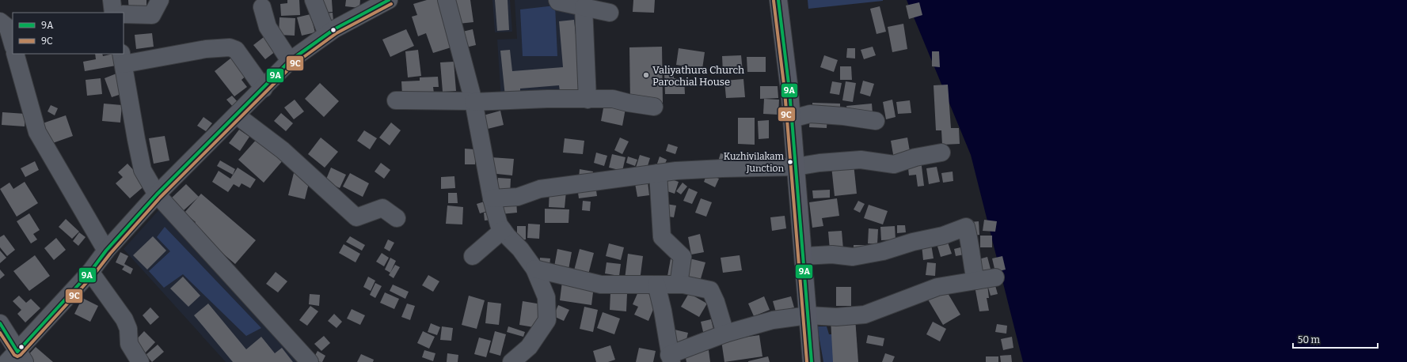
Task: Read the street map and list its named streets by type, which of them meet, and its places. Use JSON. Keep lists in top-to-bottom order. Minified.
{"places":["Valiyathura Church Parochial House","Kuzhivilakam Junction"],"lines":["transit line 9A","transit line 9C"],"legend":["9A","9C"],"scale_bar":"50 m"}
